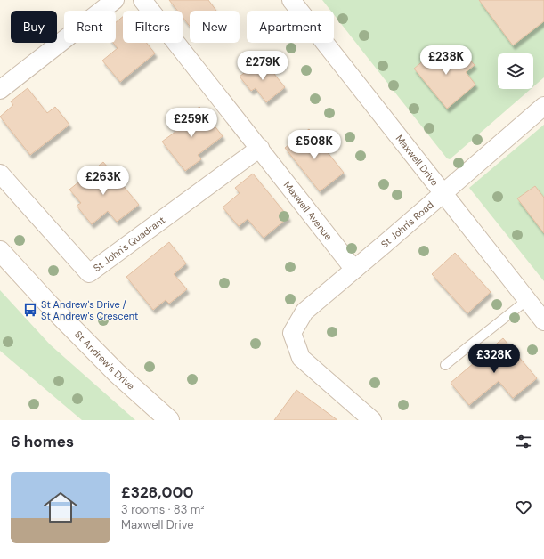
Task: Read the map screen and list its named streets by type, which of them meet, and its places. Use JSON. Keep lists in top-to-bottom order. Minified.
{"streets":{"street":["Maxwell Drive","Maxwell Avenue","St John's Road","St John's Quadrant","St Andrew's Drive"]},"crossings":[["Maxwell Drive","St John's Road"],["Maxwell Avenue","St John's Road"],["Maxwell Avenue","St John's Quadrant"]],"places":{"bus stop":["St Andrew's Drive / St Andrew's Crescent"]},"page":{"chip":["Buy","Rent","Filters","New","Apartment"],"price":["£238K","£279K","£259K","£508K","£263K","£328K"],"heading":"6 homes","list":[{"name":"£328,000","note":"3 rooms · 83 m² · Maxwell Drive"}]}}
